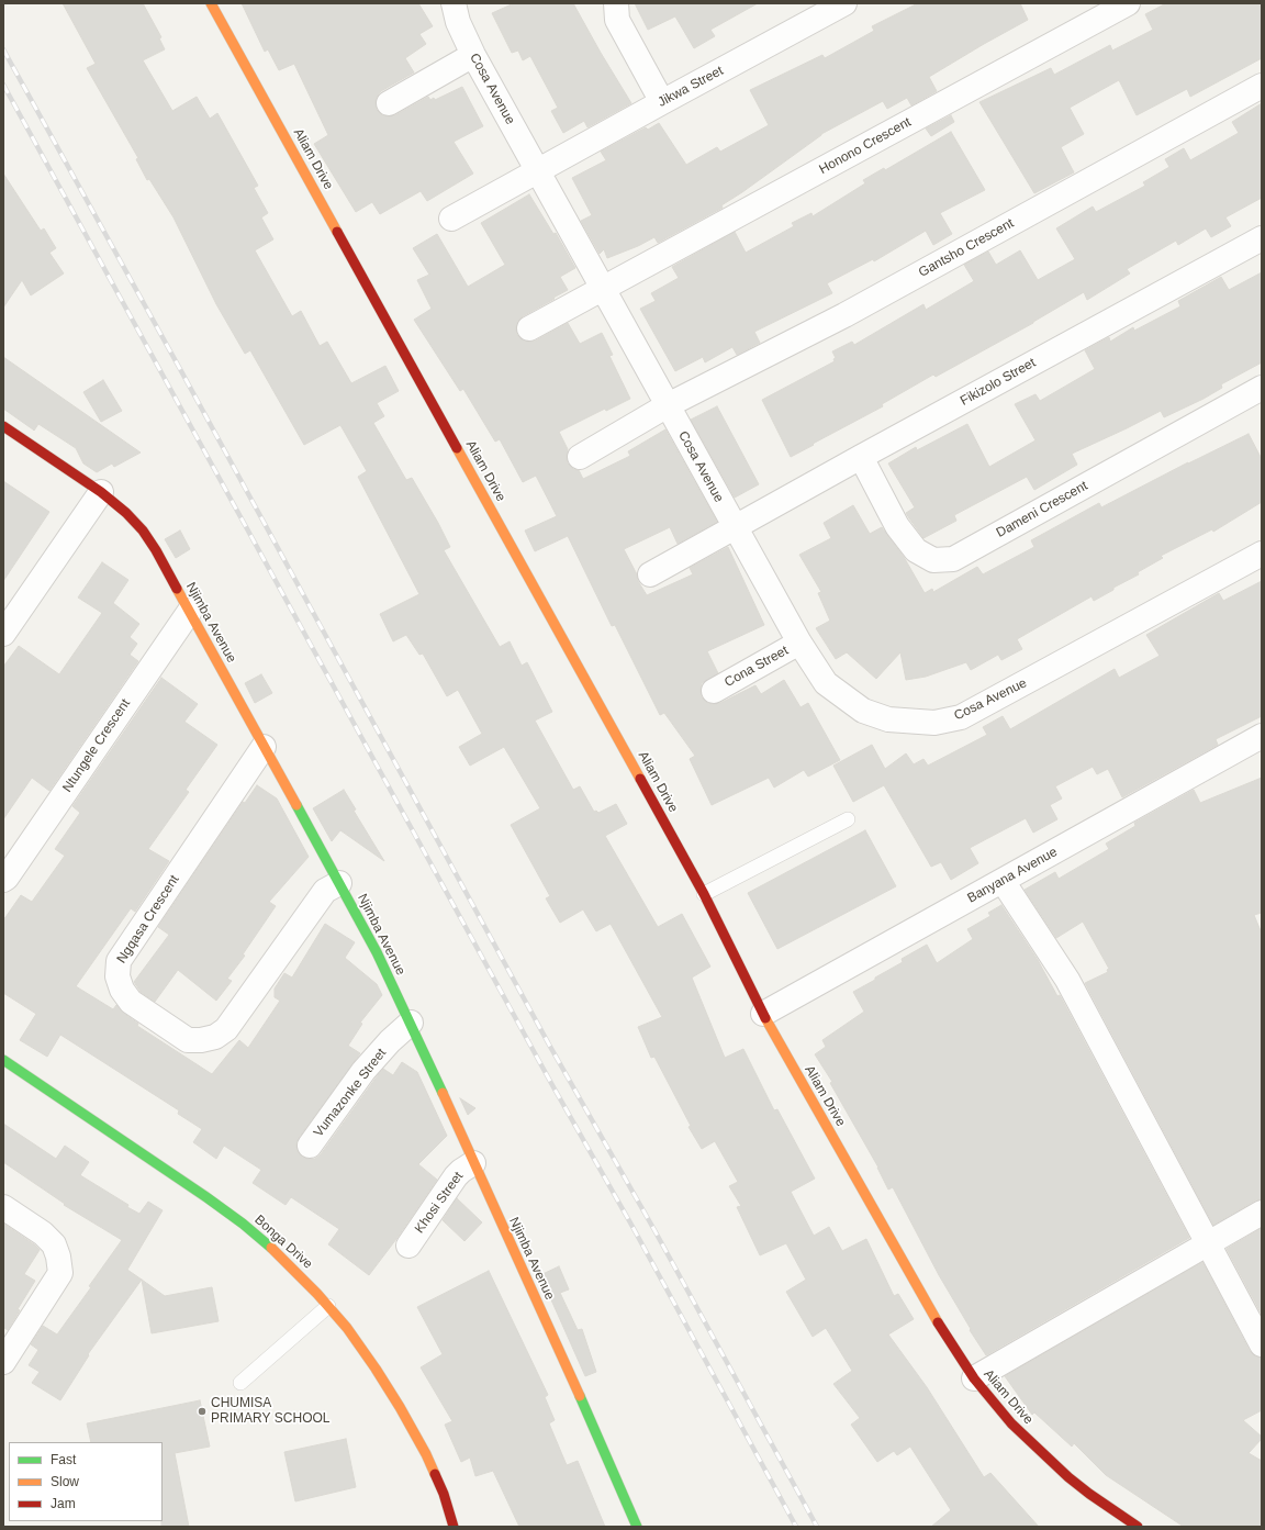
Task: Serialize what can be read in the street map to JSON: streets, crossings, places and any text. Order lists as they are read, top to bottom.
{
  "streets": {
    "street": [
      "Jikwa Street",
      "Cosa Avenue",
      "Honono Crescent",
      "Aliam Drive",
      "Gantsho Crescent",
      "Fikizolo Street",
      "Dameni Crescent",
      "Njimba Avenue",
      "Cona Street",
      "Ntungele Crescent",
      "Banyana Avenue",
      "Ngqasa Crescent",
      "Vumazonke Street",
      "Khosi Street",
      "Bonga Drive"
    ]
  },
  "crossings": [
    ["Jikwa Street", "Cosa Avenue"],
    ["Cosa Avenue", "Honono Crescent"],
    ["Cosa Avenue", "Gantsho Crescent"],
    ["Cosa Avenue", "Fikizolo Street"],
    ["Cosa Avenue", "Cona Street"],
    ["Aliam Drive", "Banyana Avenue"],
    ["Fikizolo Street", "Dameni Crescent"],
    ["Njimba Avenue", "Ntungele Crescent"],
    ["Njimba Avenue", "Ngqasa Crescent"],
    ["Njimba Avenue", "Vumazonke Street"],
    ["Njimba Avenue", "Khosi Street"]
  ],
  "places": ["CHUMISA PRIMARY SCHOOL"],
  "legend": ["Fast", "Slow", "Jam"]
}
